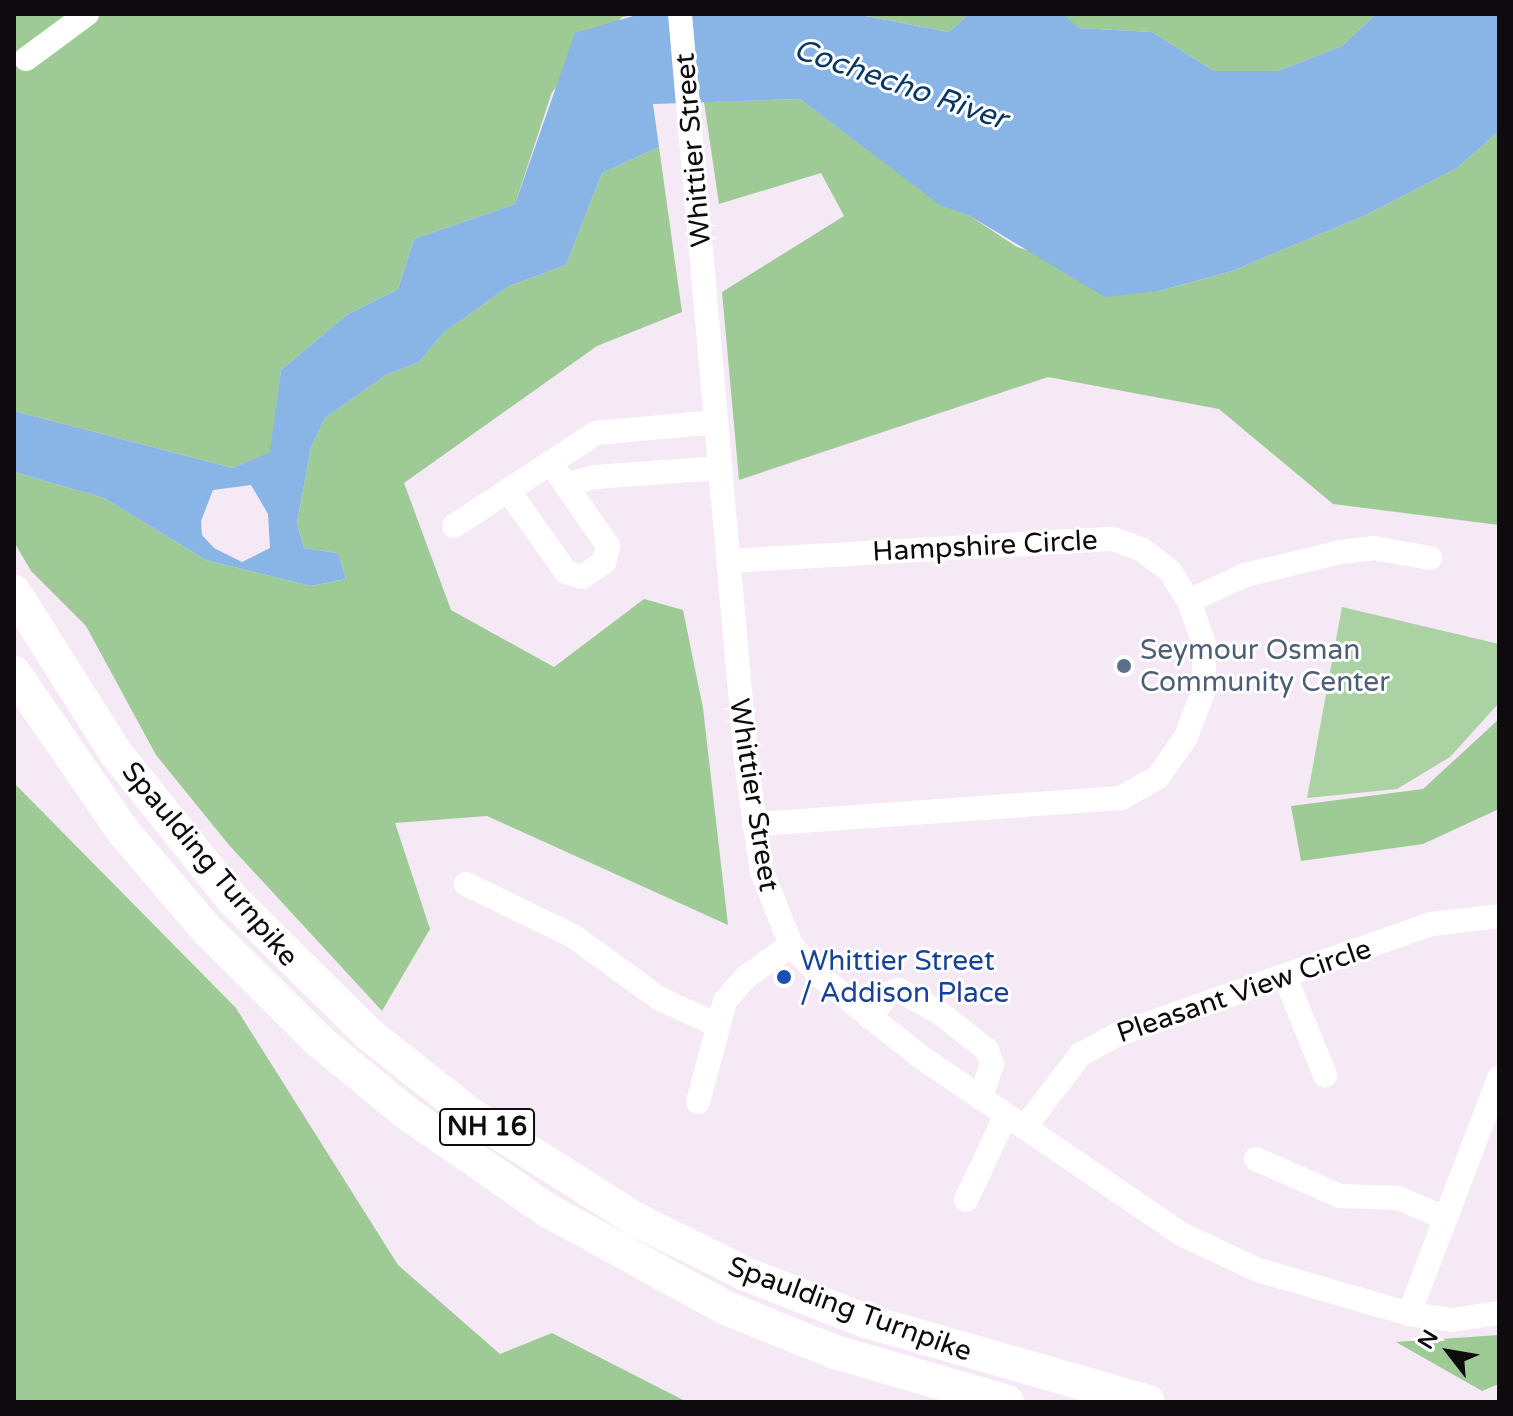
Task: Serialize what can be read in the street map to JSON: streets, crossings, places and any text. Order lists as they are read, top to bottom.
{
  "streets": {
    "highway": ["Spaulding Turnpike", "NH 16"],
    "street": ["Whittier Street", "Hampshire Circle", "Pleasant View Circle"]
  },
  "crossings": [
    ["Whittier Street", "Hampshire Circle"],
    ["Whittier Street", "Pleasant View Circle"]
  ],
  "water": ["Cochecho River"],
  "places": ["Seymour Osman Community Center", "Whittier Street / Addison Place"],
  "north": "top left"
}
